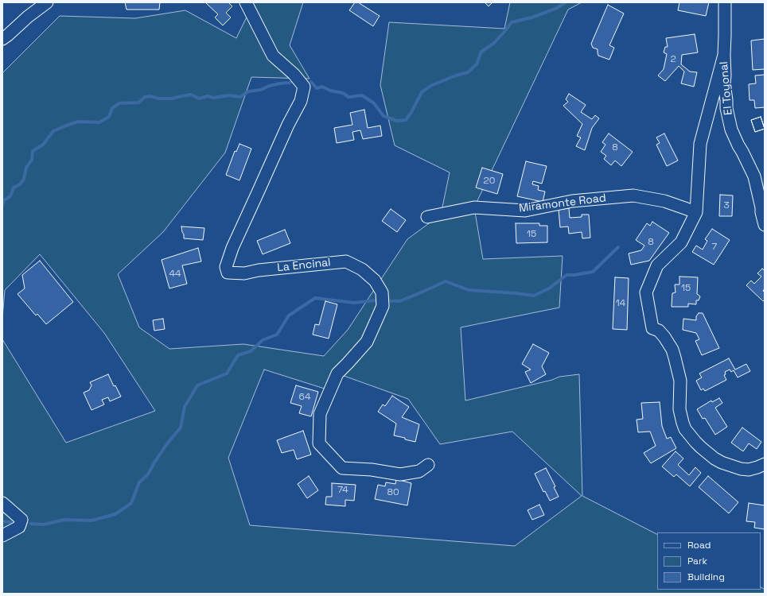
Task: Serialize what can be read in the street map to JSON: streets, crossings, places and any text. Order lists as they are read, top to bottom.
{
  "streets": {
    "street": ["El Toyonal", "Miramonte Road", "La Encinal"]
  },
  "house_numbers": [
    "2",
    "8",
    "20",
    "3",
    "15",
    "8",
    "7",
    "44",
    "15",
    "14",
    "64",
    "74",
    "80"
  ],
  "legend": ["Road", "Park", "Building"]
}
